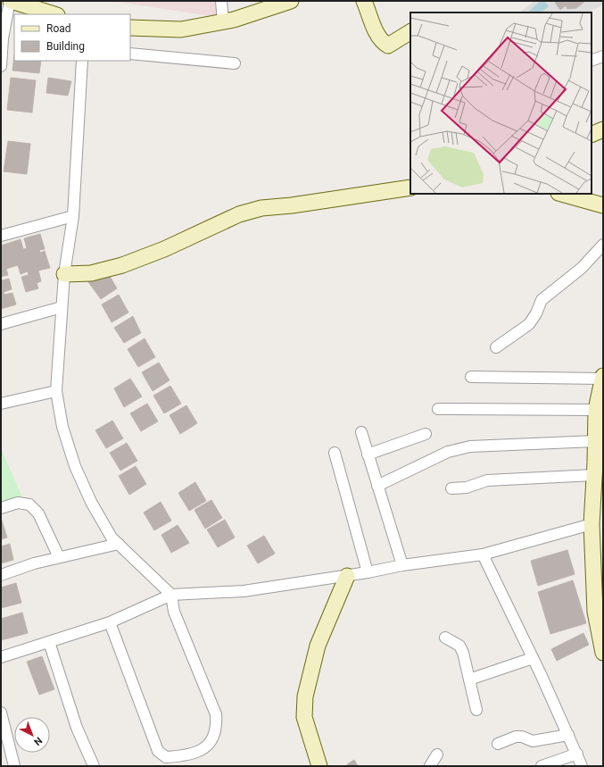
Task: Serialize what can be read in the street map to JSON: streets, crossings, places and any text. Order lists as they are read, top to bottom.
{
  "legend": ["Road", "Building"],
  "north": "bottom right"
}
